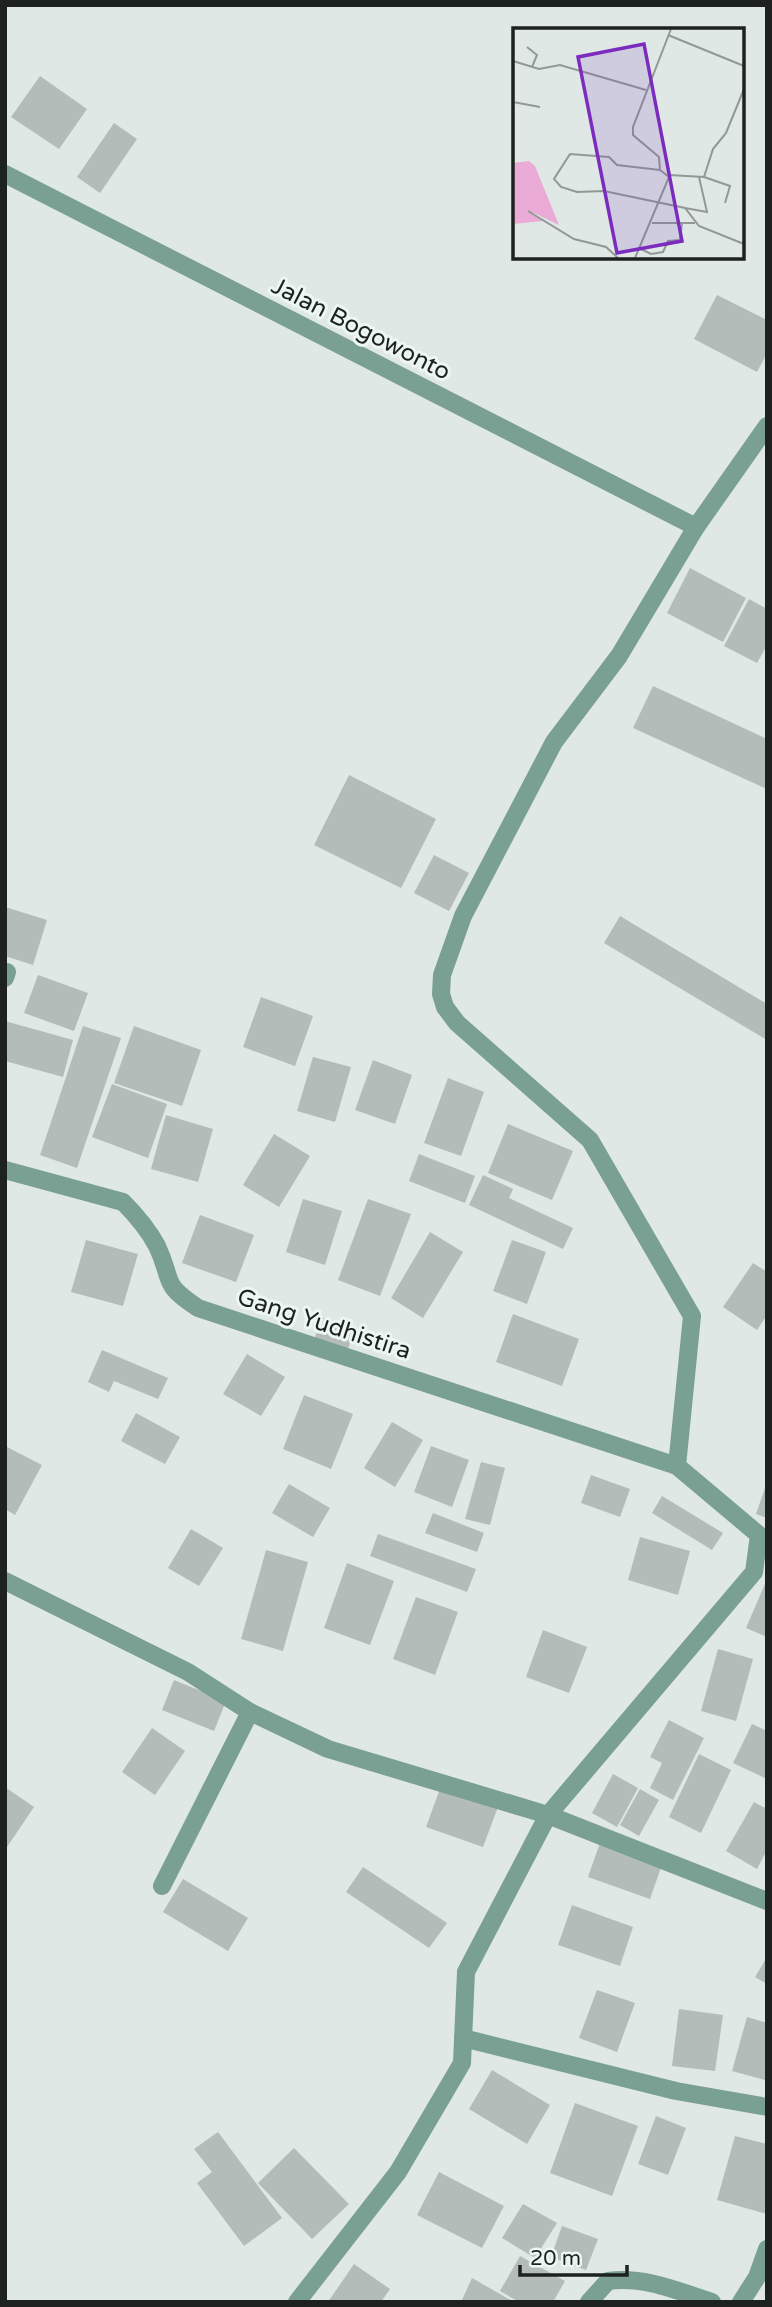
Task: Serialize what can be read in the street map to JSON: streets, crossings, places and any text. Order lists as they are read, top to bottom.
{
  "streets": {
    "street": ["Jalan Bogowonto", "Gang Yudhistira"]
  },
  "scale_bar": "20 m"
}
